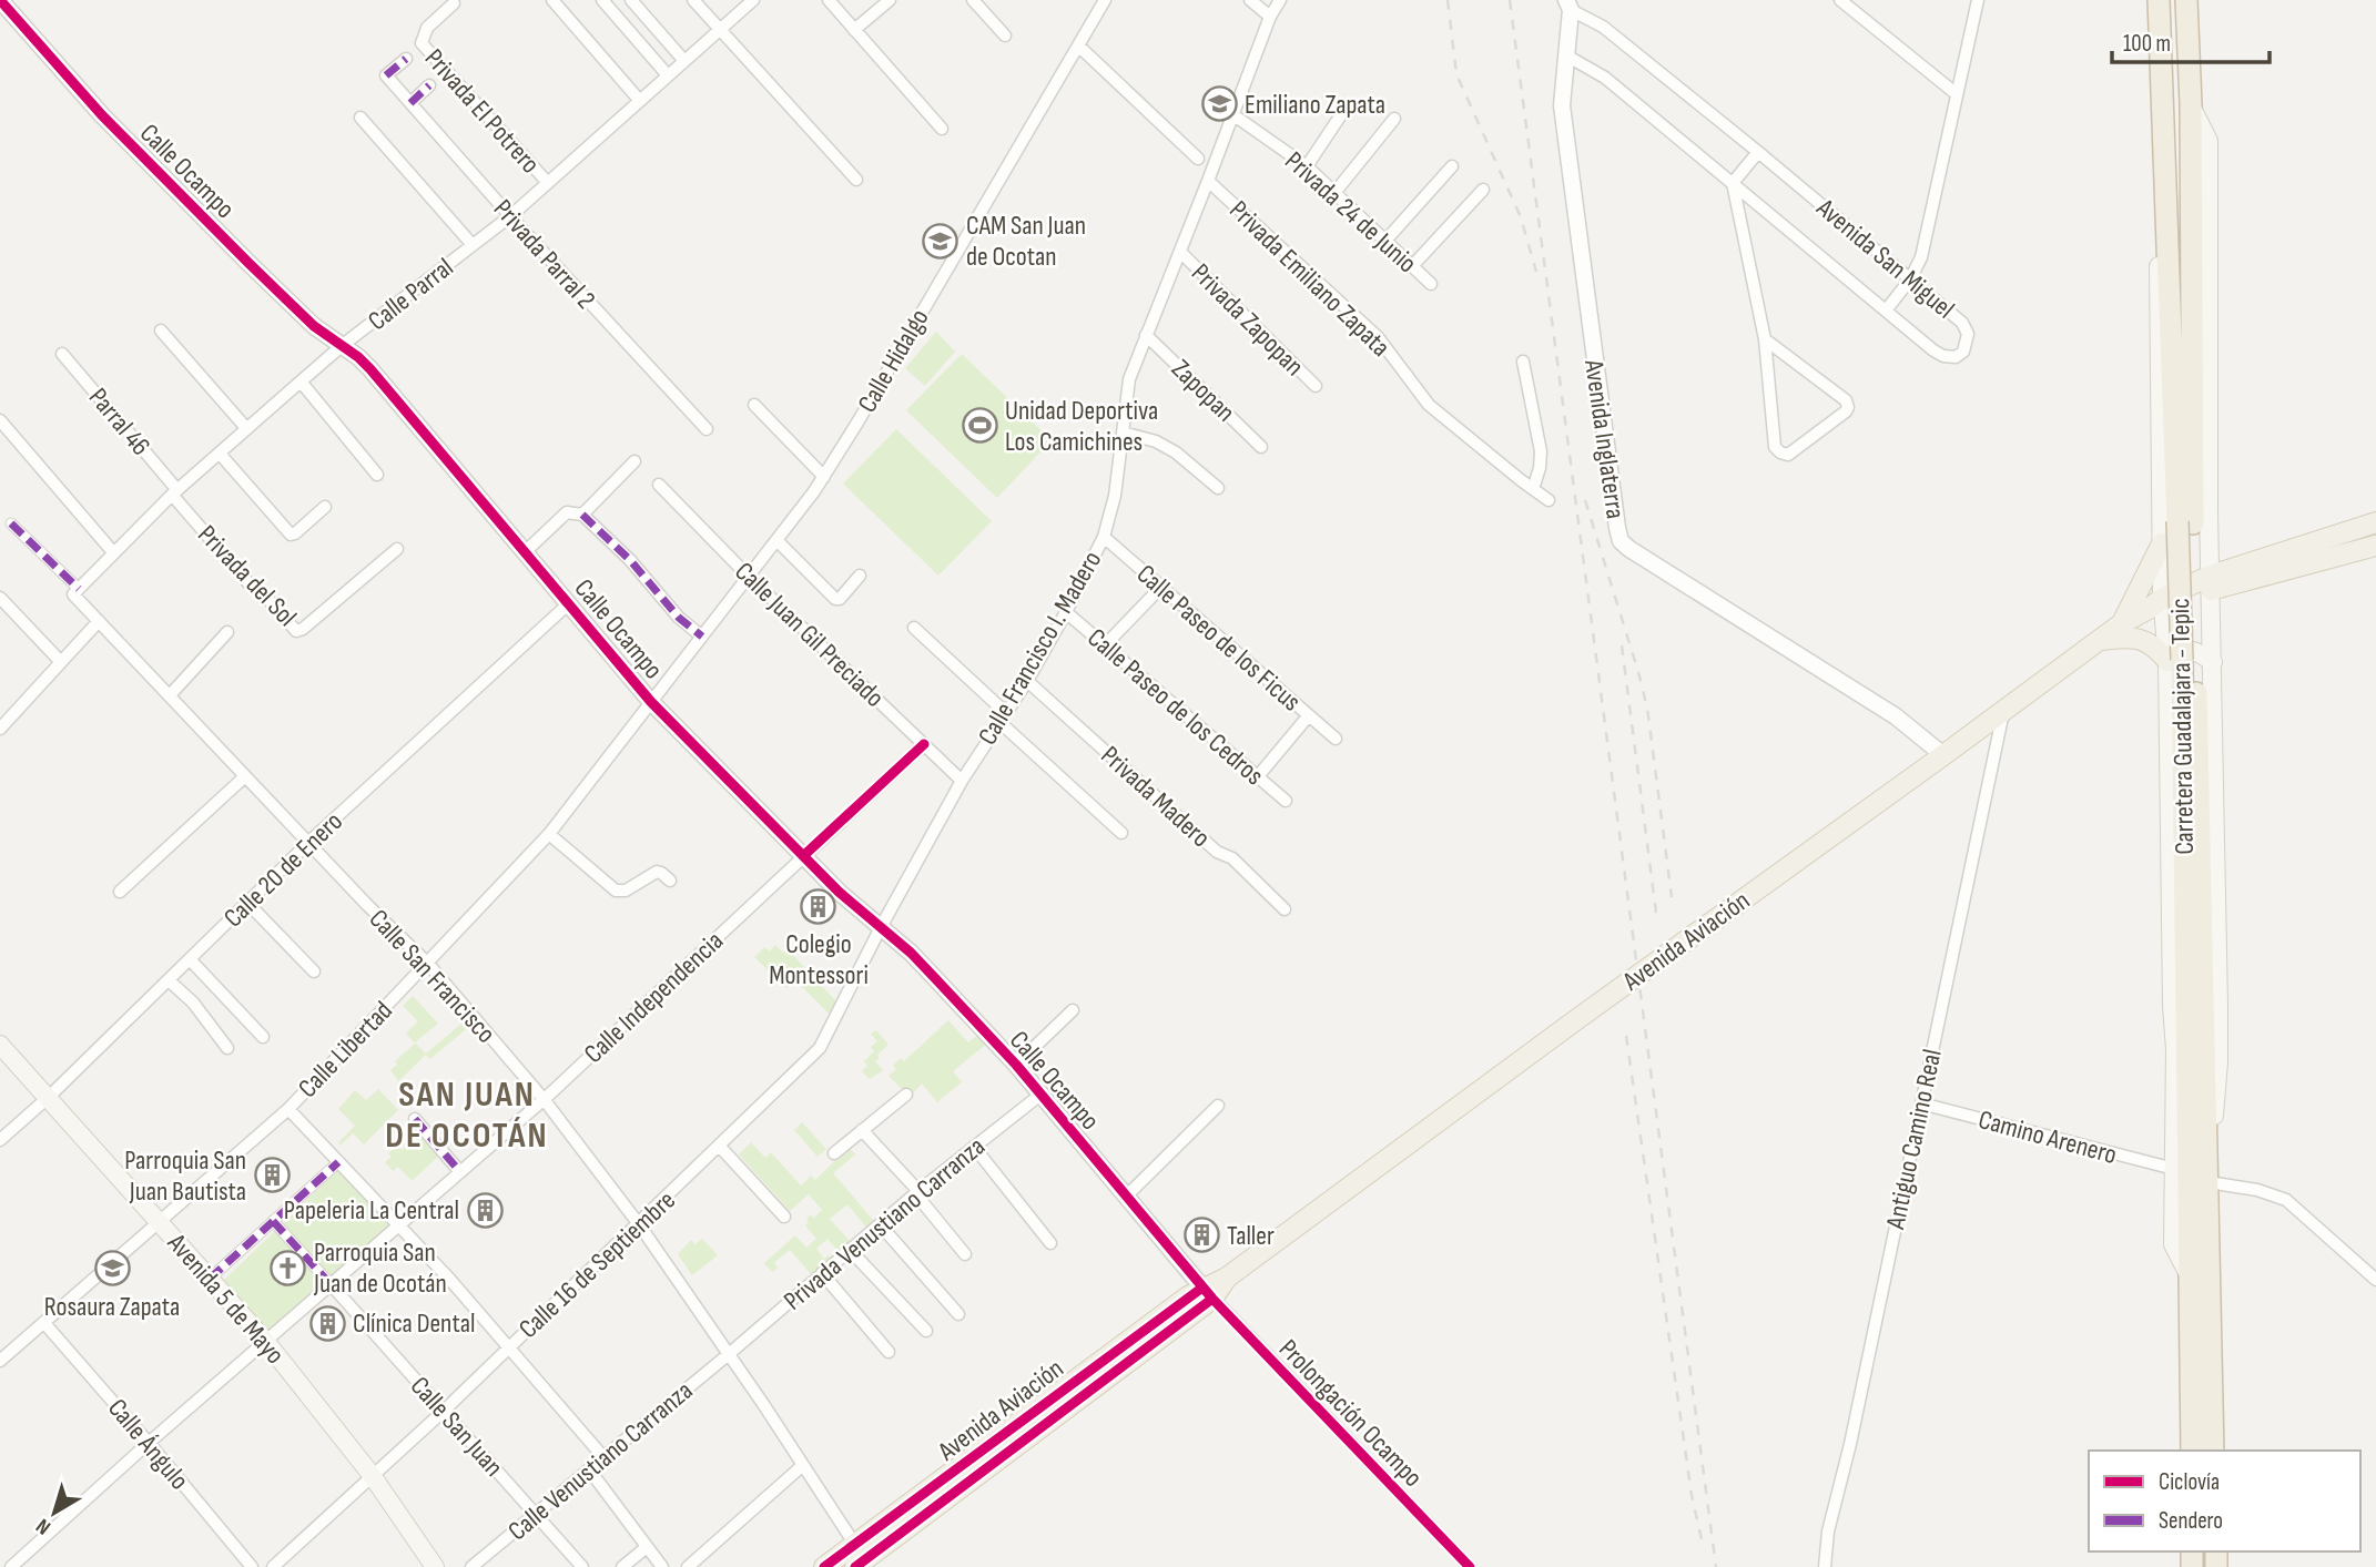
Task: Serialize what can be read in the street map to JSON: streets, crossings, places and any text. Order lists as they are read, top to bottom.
{
  "streets": {
    "highway": ["Carretera Guadalajara - Tepic"],
    "main road": ["Avenida Aviación", "Avenida 5 de Mayo"],
    "street": [
      "Privada El Potrero",
      "Calle Ocampo",
      "Privada 24 de Junio",
      "Privada Parral 2",
      "Avenida San Miguel",
      "Privada Emiliano Zapata",
      "Calle Parral",
      "Privada Zapopan",
      "Calle Hidalgo",
      "Zapopan",
      "Parral 46",
      "Avenida Inglaterra",
      "Privada del Sol",
      "Calle Juan Gil Preciado",
      "Calle Paseo de los Ficus",
      "Calle Francisco I. Madero",
      "Calle Paseo de los Cedros",
      "Privada Madero",
      "Calle 20 de Enero",
      "Calle San Francisco",
      "Calle Independencia",
      "Calle Libertad",
      "Camino Arenero",
      "Antiguo Camino Real",
      "Privada Venustiano Carranza",
      "Calle 16 de Septiembre",
      "Prolongación Ocampo",
      "Calle San Juan",
      "Calle Ángulo",
      "Calle Venustiano Carranza"
    ]
  },
  "crossings": [
    ["Privada El Potrero", "Calle Parral"],
    ["Calle Ocampo", "Calle Parral"],
    ["Calle Ocampo", "Calle Hidalgo"],
    ["Calle Ocampo", "Calle Francisco I. Madero"],
    ["Calle Ocampo", "Calle 20 de Enero"],
    ["Calle Ocampo", "Avenida Aviación"],
    ["Calle Ocampo", "Calle Independencia"],
    ["Calle Ocampo", "Calle Libertad"],
    ["Calle Ocampo", "Privada Venustiano Carranza"],
    ["Calle Ocampo", "Calle 16 de Septiembre"],
    ["Calle Ocampo", "Prolongación Ocampo"],
    ["Privada 24 de Junio", "Calle Francisco I. Madero"],
    ["Privada Parral 2", "Calle Parral"],
    ["Avenida San Miguel", "Avenida Inglaterra"],
    ["Privada Emiliano Zapata", "Calle Francisco I. Madero"],
    ["Calle Parral", "Parral 46"],
    ["Calle Parral", "Privada del Sol"],
    ["Calle Parral", "Calle San Francisco"],
    ["Privada Zapopan", "Calle Francisco I. Madero"],
    ["Calle Hidalgo", "Calle Juan Gil Preciado"],
    ["Calle Hidalgo", "Calle Libertad"],
    ["Zapopan", "Calle Francisco I. Madero"],
    ["Parral 46", "Privada del Sol"],
    ["Avenida Inglaterra", "Avenida Aviación"],
    ["Calle Juan Gil Preciado", "Calle Francisco I. Madero"],
    ["Calle Juan Gil Preciado", "Calle Independencia"],
    ["Calle Paseo de los Ficus", "Calle Francisco I. Madero"],
    ["Calle Francisco I. Madero", "Calle Paseo de los Cedros"],
    ["Calle Francisco I. Madero", "Privada Madero"],
    ["Calle Francisco I. Madero", "Calle 16 de Septiembre"],
    ["Calle 20 de Enero", "Calle San Francisco"],
    ["Calle 20 de Enero", "Avenida 5 de Mayo"],
    ["Avenida Aviación", "Calle San Francisco"],
    ["Avenida Aviación", "Antiguo Camino Real"],
    ["Avenida Aviación", "Prolongación Ocampo"],
    ["Calle San Francisco", "Calle Independencia"],
    ["Calle San Francisco", "Calle Libertad"],
    ["Calle San Francisco", "Privada Venustiano Carranza"],
    ["Calle San Francisco", "Calle 16 de Septiembre"],
    ["Calle San Francisco", "Calle Venustiano Carranza"],
    ["Calle Independencia", "Avenida 5 de Mayo"],
    ["Calle Independencia", "Calle San Juan"],
    ["Calle Independencia", "Calle Ángulo"],
    ["Calle Libertad", "Avenida 5 de Mayo"],
    ["Calle Libertad", "Calle Ángulo"],
    ["Camino Arenero", "Antiguo Camino Real"],
    ["Privada Venustiano Carranza", "Calle Venustiano Carranza"],
    ["Calle 16 de Septiembre", "Avenida 5 de Mayo"],
    ["Calle 16 de Septiembre", "Calle San Juan"],
    ["Calle San Juan", "Calle Venustiano Carranza"]
  ],
  "districts": ["SAN JUAN DE OCOTÁN"],
  "places": {
    "school or university": ["Emiliano Zapata", "CAM San Juan de Ocotan", "Rosaura Zapata"],
    "sports": ["Unidad Deportiva Los Camichines"],
    "building": [
      "Colegio Montessori",
      "Parroquia San Juan Bautista",
      "Papeleria La Central",
      "Taller",
      "Clínica Dental"
    ],
    "church": ["Parroquia San Juan de Ocotán"]
  },
  "legend": ["Ciclovía", "Sendero"],
  "scale_bar": "100 m",
  "north": "bottom left"
}
